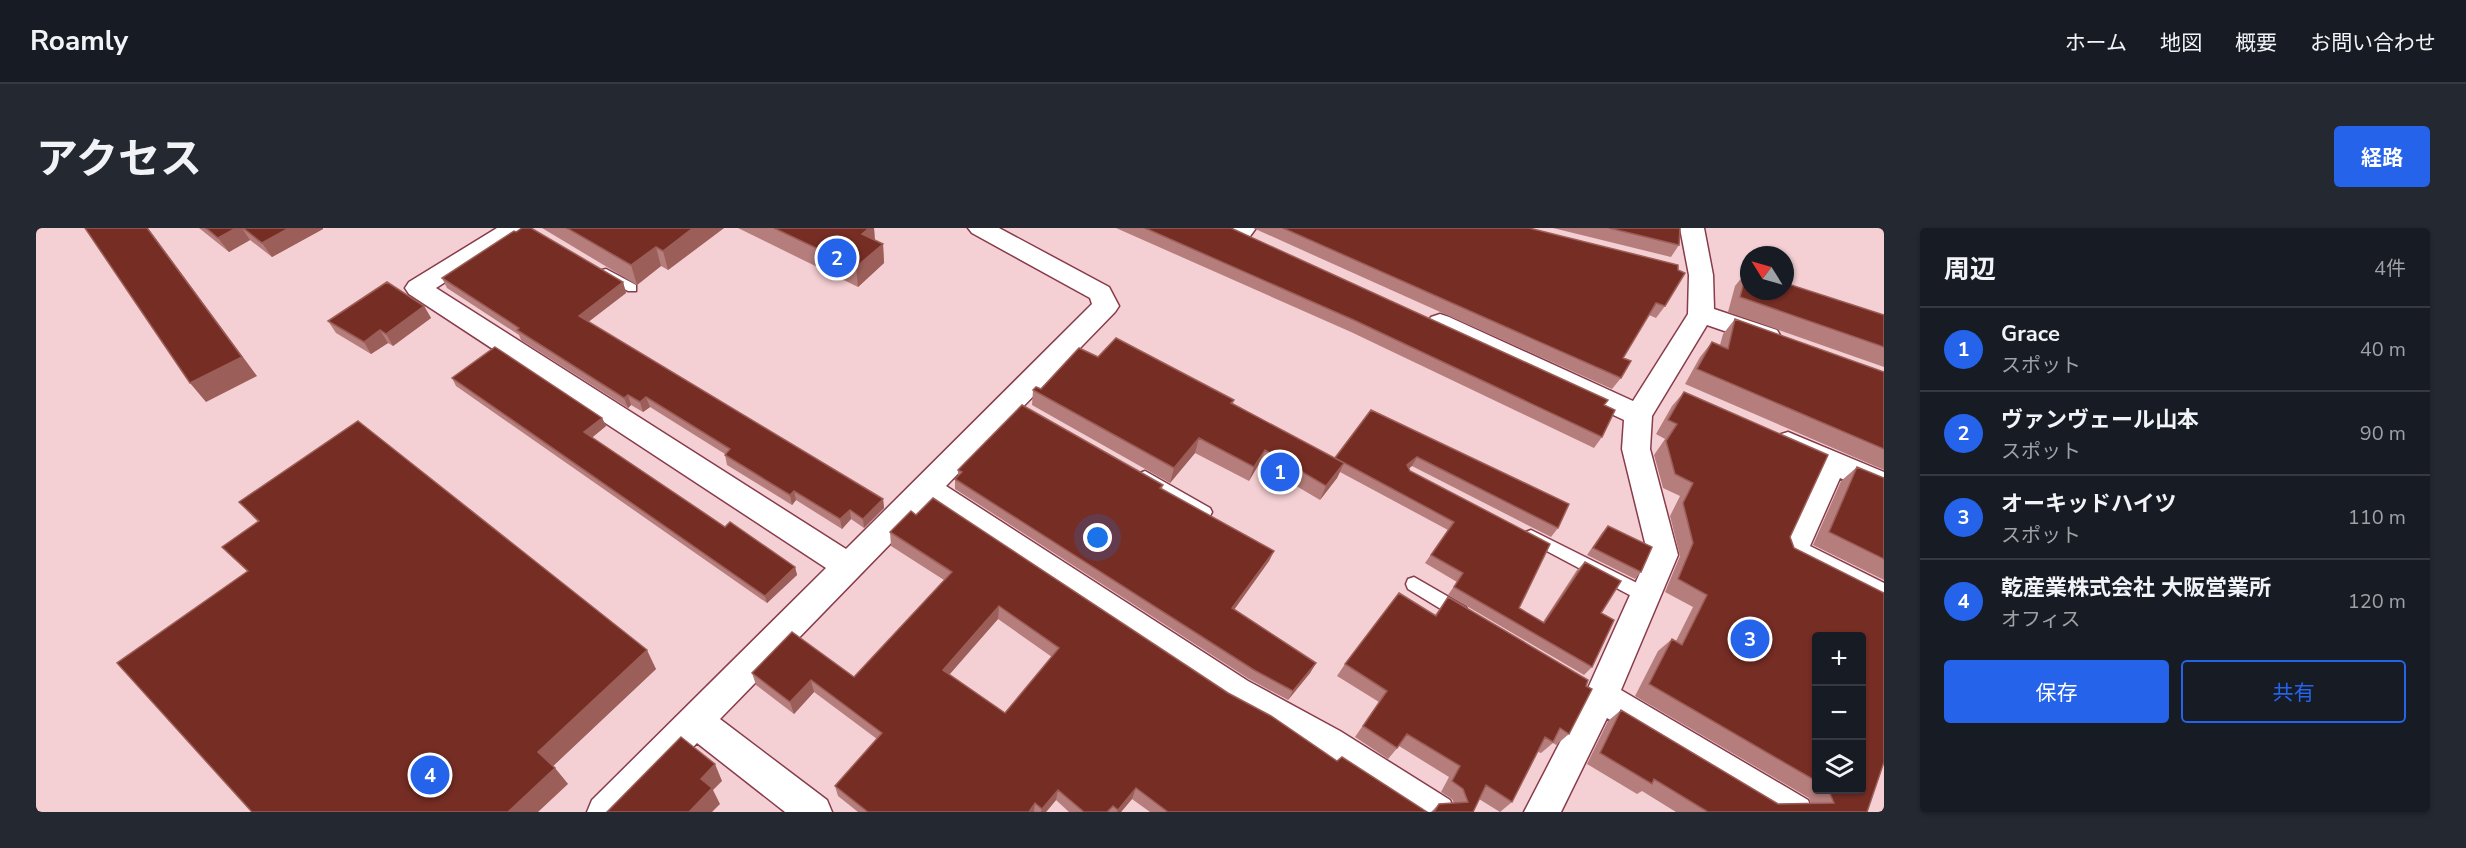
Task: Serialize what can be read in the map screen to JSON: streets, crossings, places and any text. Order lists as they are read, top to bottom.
{
  "north": "top left",
  "page": {
    "header": "Roamly",
    "nav": [
      "ホーム",
      "地図",
      "概要",
      "お問い合わせ"
    ],
    "title": "アクセス",
    "buttons": [
      "経路",
      ["保存", "共有"]
    ],
    "heading": ["周辺", "4件"],
    "pins": [
      "2",
      "1",
      "3",
      "4"
    ],
    "list": [
      {
        "mark": "1",
        "name": "Grace",
        "note": "スポット",
        "value": "40 m"
      },
      {
        "mark": "2",
        "name": "ヴァンヴェール山本",
        "note": "スポット",
        "value": "90 m"
      },
      {
        "mark": "3",
        "name": "オーキッドハイツ",
        "note": "スポット",
        "value": "110 m"
      },
      {
        "mark": "4",
        "name": "乾産業株式会社 大阪営業所",
        "note": "オフィス",
        "value": "120 m"
      }
    ],
    "map_buttons": ["+", "−"]
  }
}
